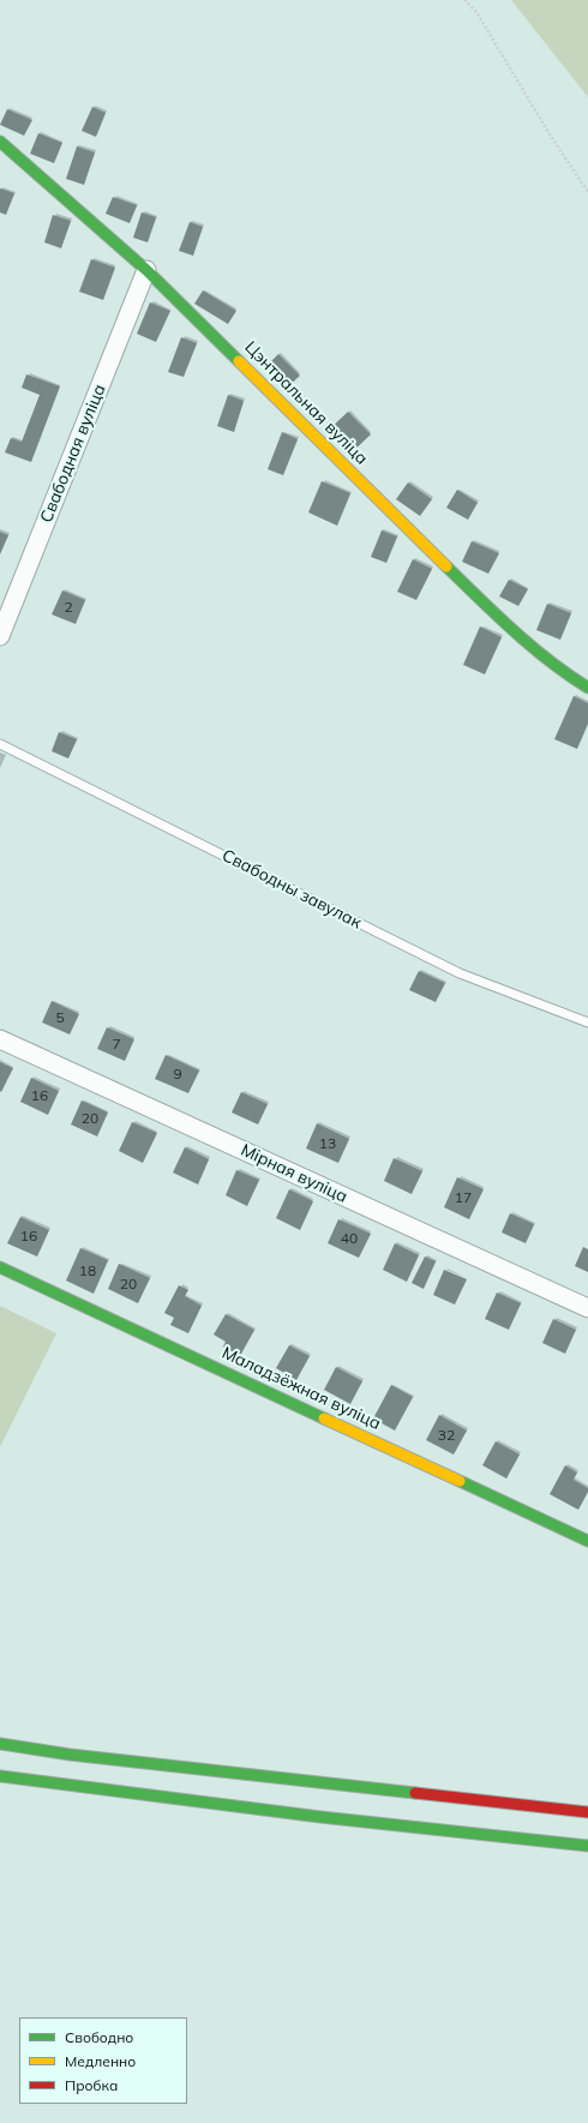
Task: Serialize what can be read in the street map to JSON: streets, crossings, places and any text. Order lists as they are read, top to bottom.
{
  "streets": {
    "main road": ["Цэнтральная вуліца", "Маладзёжная вуліца"],
    "street": ["Свабодная вуліца", "Мірная вуліца"],
    "lane": ["Свабодны завулак"]
  },
  "crossings": [
    ["Цэнтральная вуліца", "Свабодная вуліца"]
  ],
  "house_numbers": [
    "2",
    "5",
    "7",
    "9",
    "16",
    "20",
    "13",
    "17",
    "16",
    "40",
    "18",
    "20",
    "32"
  ],
  "legend": ["Свободно", "Медленно", "Пробка"]
}
